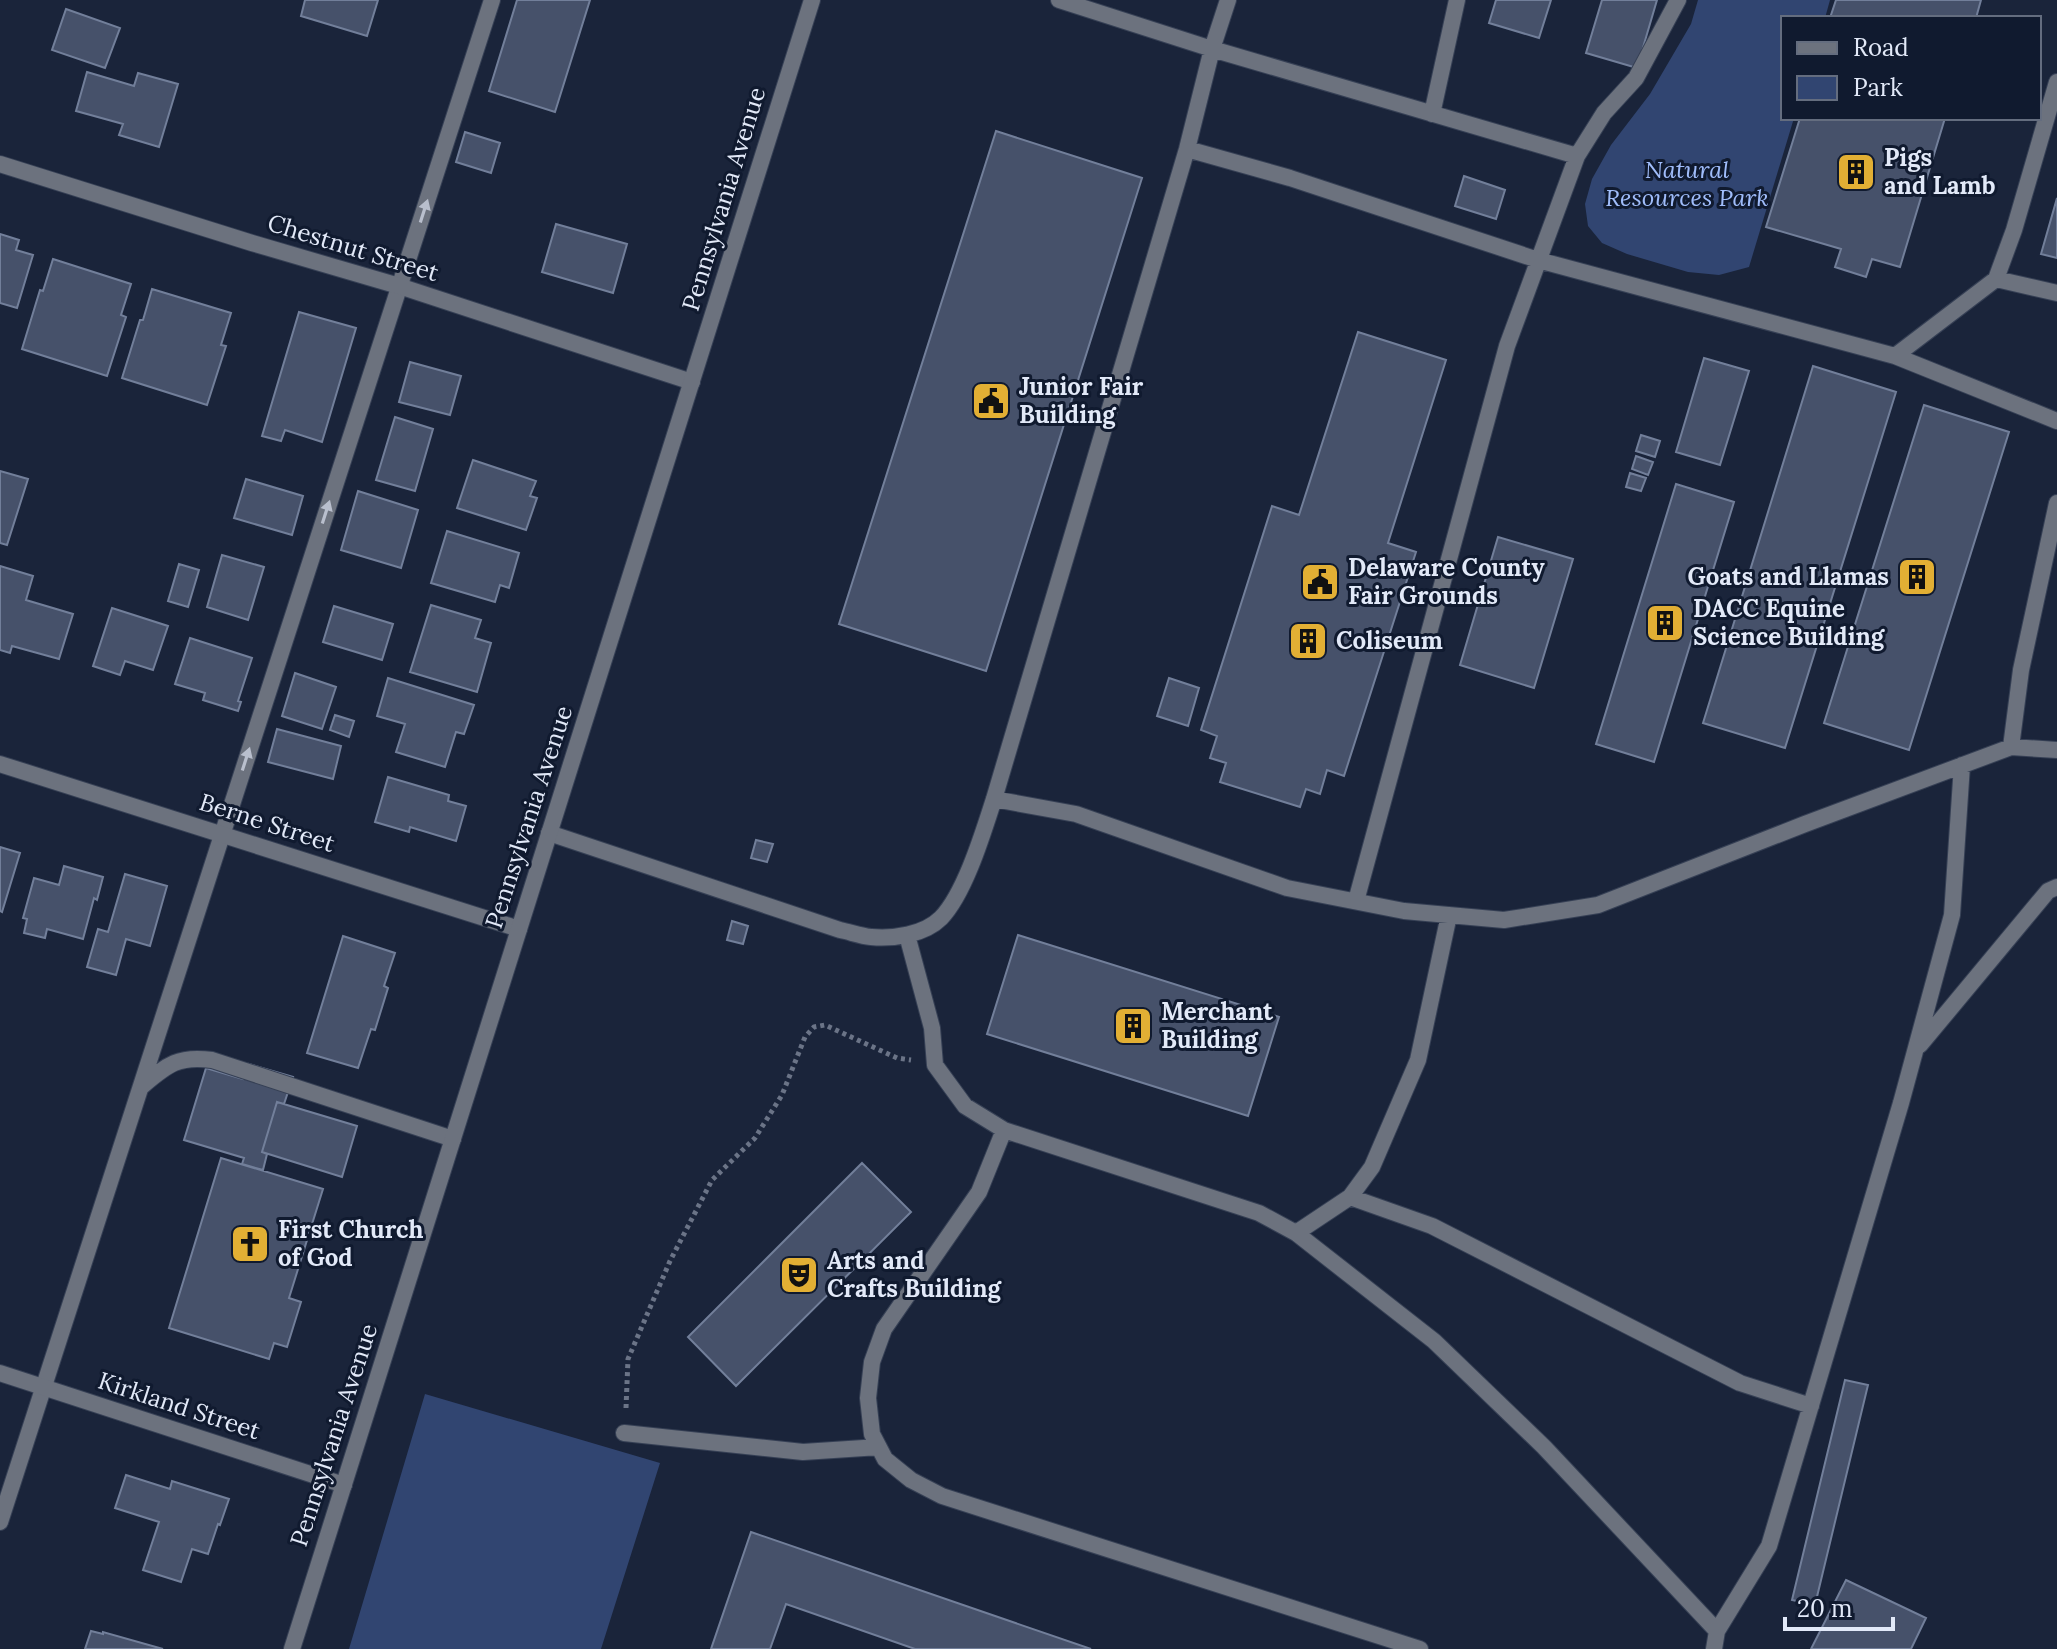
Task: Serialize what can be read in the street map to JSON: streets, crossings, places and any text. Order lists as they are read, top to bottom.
{
  "streets": {
    "street": [
      "Pennsylvania Avenue",
      "Chestnut Street",
      "Berne Street",
      "Kirkland Street"
    ]
  },
  "crossings": [
    ["Pennsylvania Avenue", "Chestnut Street"],
    ["Pennsylvania Avenue", "Berne Street"],
    ["Pennsylvania Avenue", "Kirkland Street"]
  ],
  "parks": ["Natural Resources Park"],
  "places": {
    "building": [
      "Pigs and Lamb",
      "Goats and Llamas",
      "DACC Equine Science Building",
      "Coliseum",
      "Merchant Building"
    ],
    "public building": ["Junior Fair Building", "Delaware County Fair Grounds"],
    "church": ["First Church of God"],
    "theatre": ["Arts and Crafts Building"]
  },
  "legend": ["Road", "Park"],
  "scale_bar": "20 m"
}
